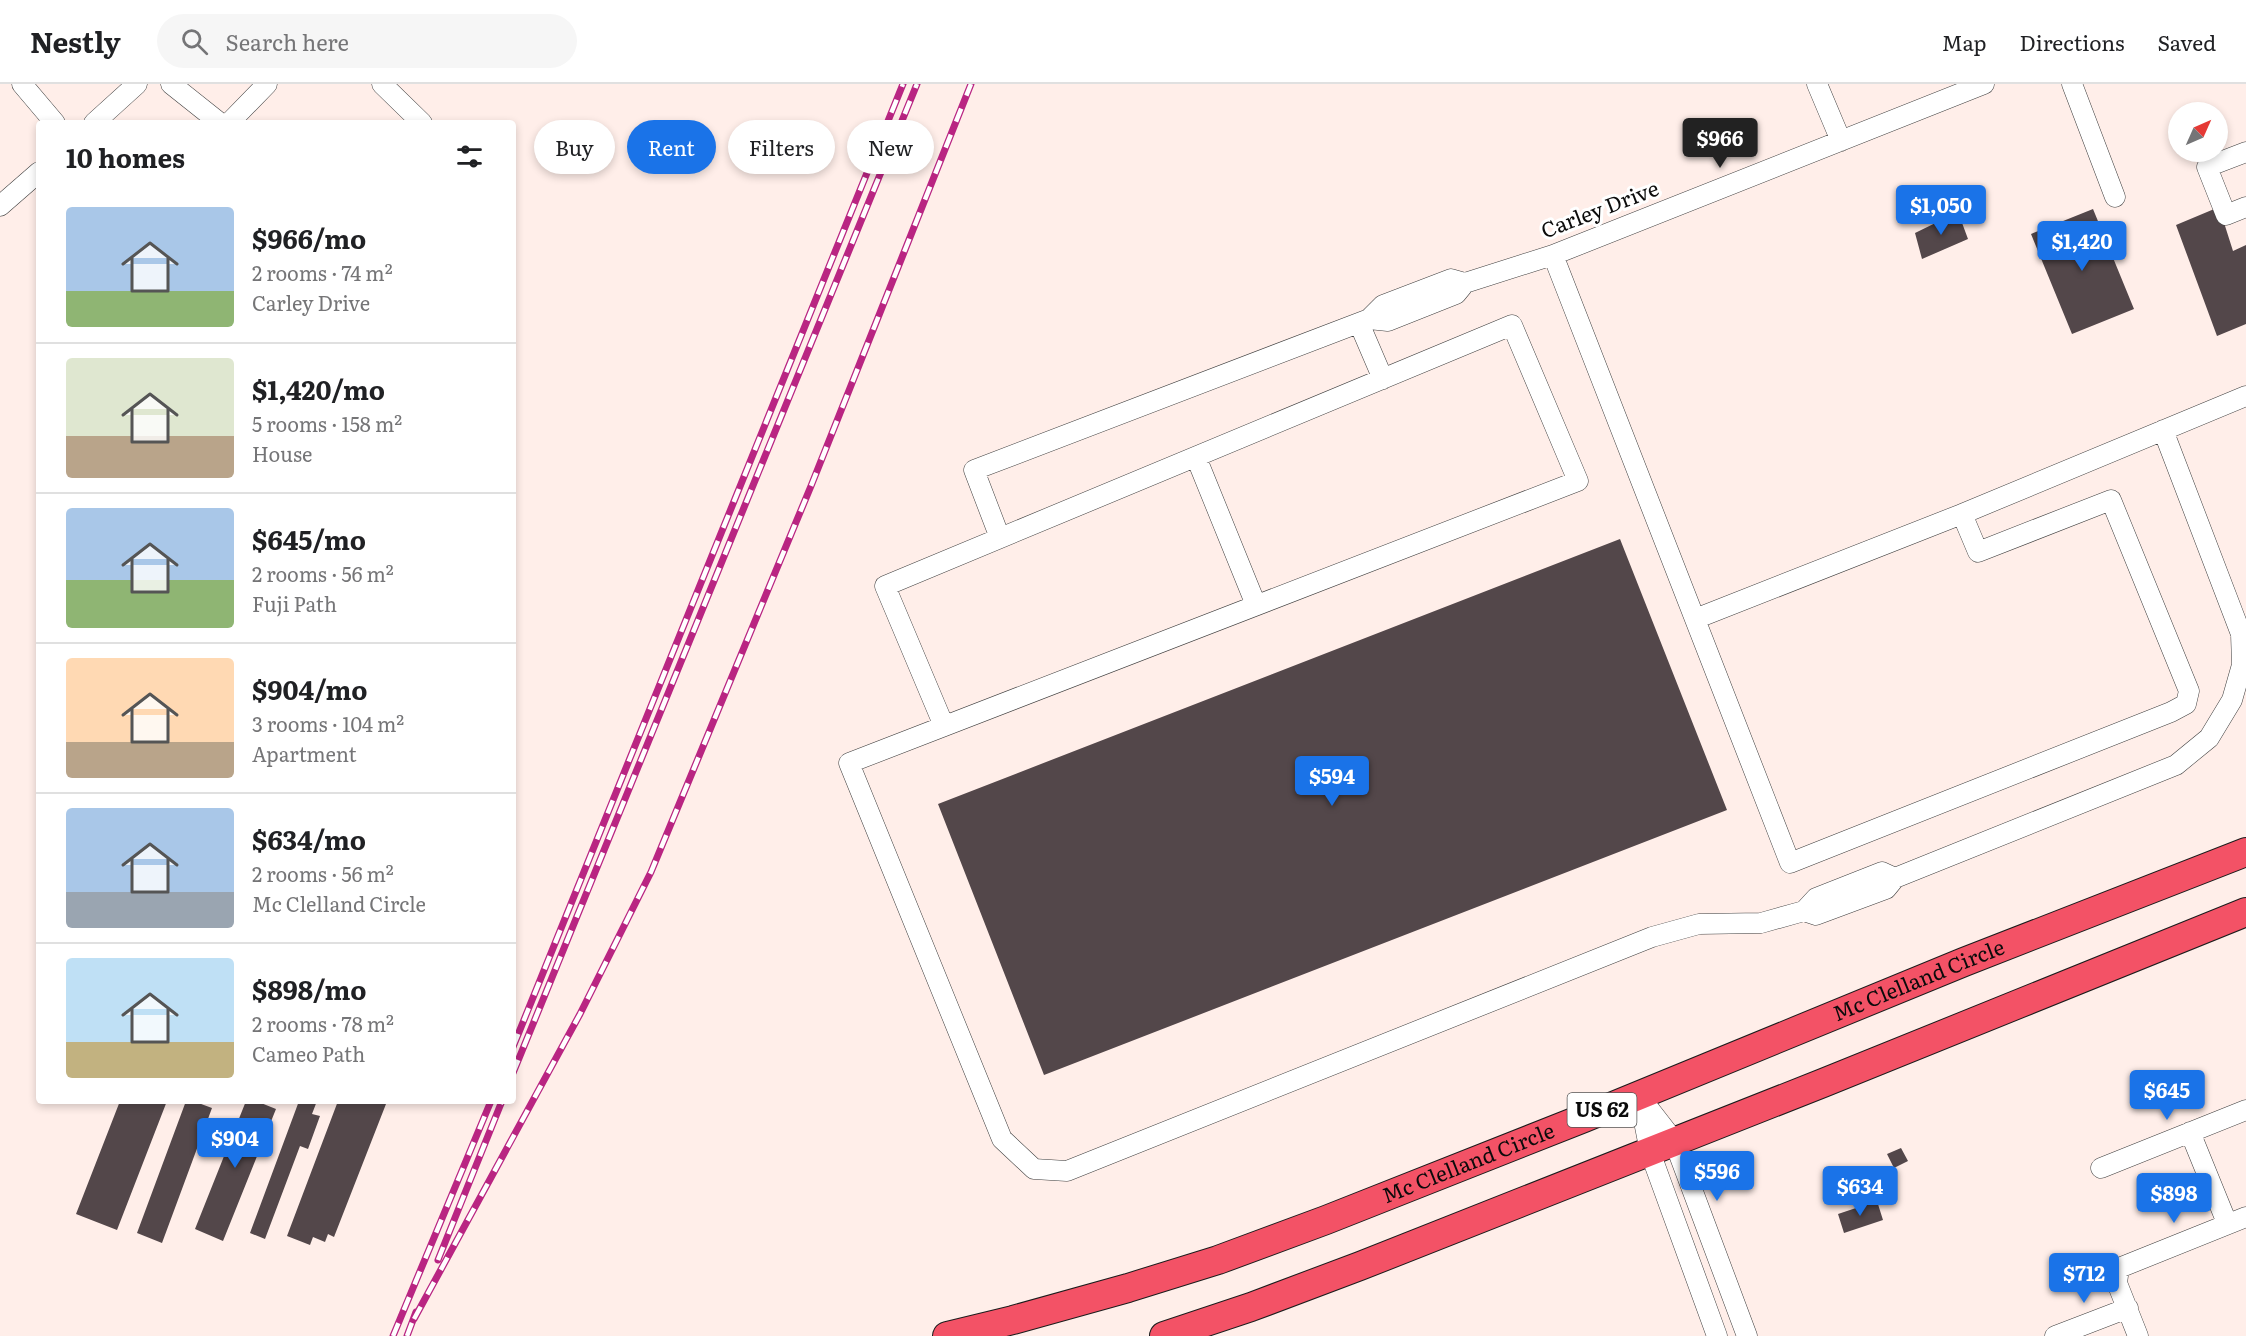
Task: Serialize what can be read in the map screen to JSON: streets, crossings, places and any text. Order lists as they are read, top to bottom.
{
  "streets": {
    "highway": ["Mc Clelland Circle", "US 62"],
    "street": ["Carley Drive"]
  },
  "north": "top right",
  "page": {
    "header": "Nestly",
    "search": "Search here",
    "nav": ["Map", "Directions", "Saved"],
    "price": [
      "$966",
      "$1,050",
      "$1,420",
      "$594",
      "$645",
      "$904",
      "$596",
      "$634",
      "$898",
      "$712"
    ],
    "chip": [
      "Buy",
      "Rent",
      "Filters",
      "New"
    ],
    "heading": "10 homes",
    "list": [
      {
        "name": "$966/mo",
        "note": "2 rooms · 74 m² · Carley Drive"
      },
      {
        "name": "$1,420/mo",
        "note": "5 rooms · 158 m² · House"
      },
      {
        "name": "$645/mo",
        "note": "2 rooms · 56 m² · Fuji Path"
      },
      {
        "name": "$904/mo",
        "note": "3 rooms · 104 m² · Apartment"
      },
      {
        "name": "$634/mo",
        "note": "2 rooms · 56 m² · Mc Clelland Circle"
      },
      {
        "name": "$898/mo",
        "note": "2 rooms · 78 m² · Cameo Path"
      }
    ]
  }
}
